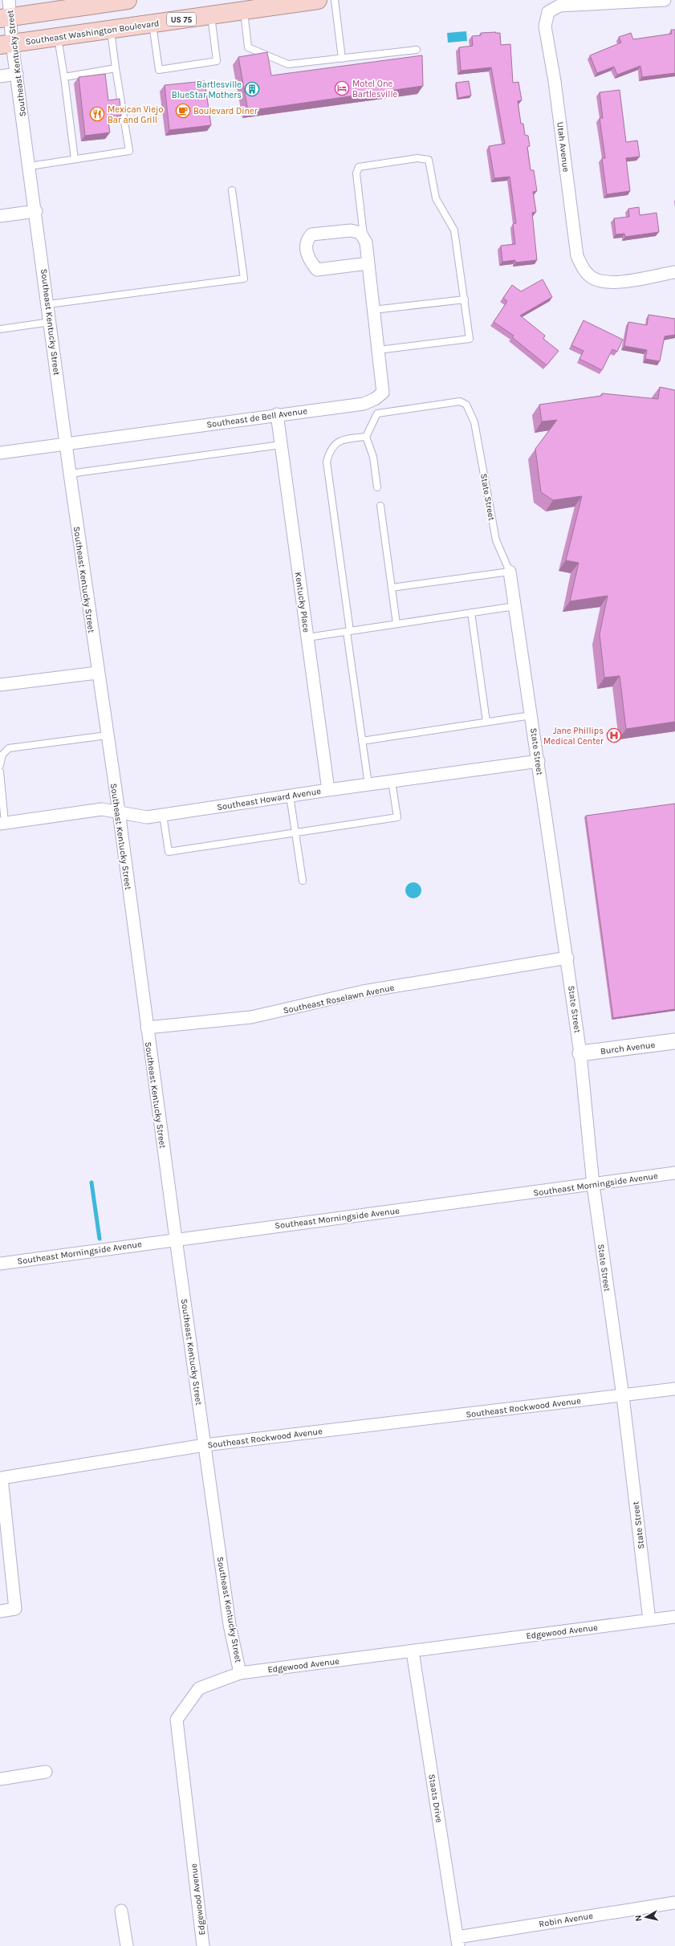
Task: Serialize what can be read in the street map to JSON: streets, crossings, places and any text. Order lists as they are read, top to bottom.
{
  "streets": {
    "highway": ["US 75", "Southeast Washington Boulevard"],
    "street": [
      "Southeast Kentucky Street",
      "Utah Avenue",
      "Southeast de Bell Avenue",
      "State Street",
      "Kentucky Place",
      "Southeast Howard Avenue",
      "Southeast Roselawn Avenue",
      "Burch Avenue",
      "Southeast Morningside Avenue",
      "Southeast Rockwood Avenue",
      "Edgewood Avenue",
      "Staats Drive",
      "Robin Avenue"
    ]
  },
  "crossings": [
    ["Southeast Washington Boulevard", "Southeast Kentucky Street"],
    ["Southeast Kentucky Street", "Southeast de Bell Avenue"],
    ["Southeast Kentucky Street", "Southeast Howard Avenue"],
    ["Southeast Kentucky Street", "Southeast Roselawn Avenue"],
    ["Southeast Kentucky Street", "Southeast Morningside Avenue"],
    ["Southeast Kentucky Street", "Southeast Rockwood Avenue"],
    ["Southeast Kentucky Street", "Edgewood Avenue"],
    ["Southeast de Bell Avenue", "Kentucky Place"],
    ["State Street", "Southeast Howard Avenue"],
    ["State Street", "Southeast Roselawn Avenue"],
    ["State Street", "Burch Avenue"],
    ["State Street", "Southeast Morningside Avenue"],
    ["State Street", "Southeast Rockwood Avenue"],
    ["State Street", "Edgewood Avenue"],
    ["Kentucky Place", "Southeast Howard Avenue"],
    ["Edgewood Avenue", "Staats Drive"],
    ["Staats Drive", "Robin Avenue"]
  ],
  "places": {
    "hotel": ["Motel One Bartlesville"],
    "building": ["Bartlesville BlueStar Mothers"],
    "cafe": ["Boulevard Diner"],
    "restaurant": ["Mexican Viejo Bar and Grill"],
    "hospital": ["Jane Phillips Medical Center"]
  },
  "north": "left"
}
